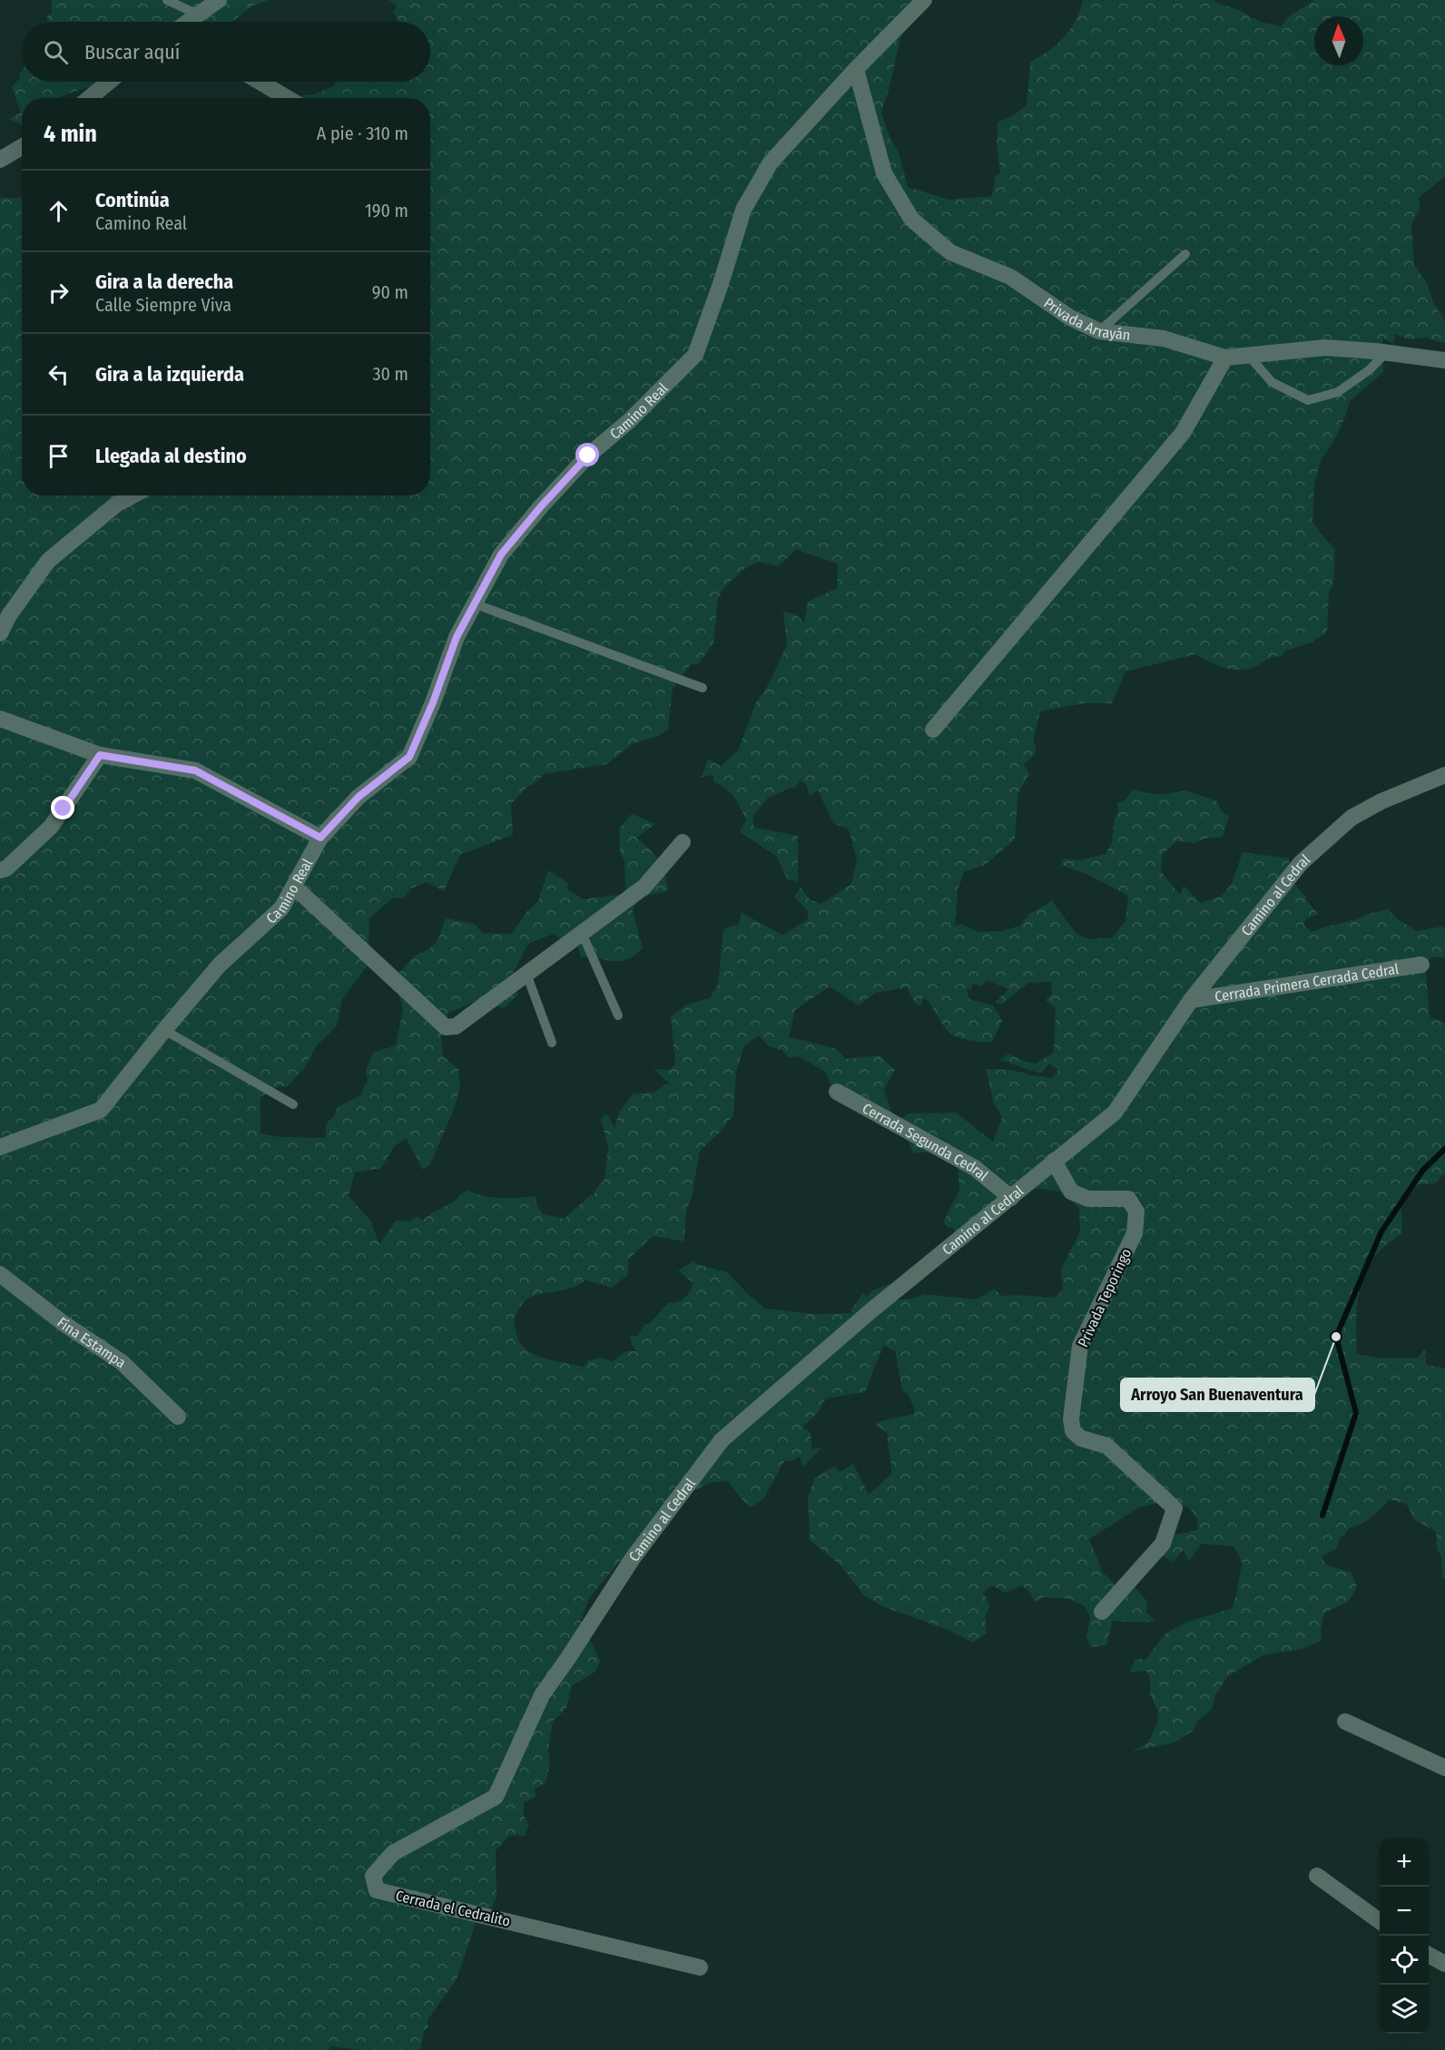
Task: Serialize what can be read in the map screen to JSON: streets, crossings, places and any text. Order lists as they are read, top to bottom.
{
  "streets": {
    "street": [
      "Privada Arrayán",
      "Camino Real",
      "Camino al Cedral",
      "Cerrada Primera Cerrada Cedral",
      "Cerrada Segunda Cedral",
      "Privada Teporingo",
      "Fina Estampa",
      "Cerrada el Cedralito"
    ]
  },
  "crossings": [
    ["Privada Arrayán", "Camino Real"],
    ["Camino al Cedral", "Cerrada Primera Cerrada Cedral"],
    ["Camino al Cedral", "Cerrada Segunda Cedral"],
    ["Camino al Cedral", "Privada Teporingo"],
    ["Camino al Cedral", "Cerrada el Cedralito"]
  ],
  "places": ["Arroyo San Buenaventura"],
  "north": "top",
  "page": {
    "search": "Buscar aquí",
    "heading": ["4 min", "A pie · 310 m"],
    "list": [
      ["Continúa", "Camino Real", "190 m"],
      ["Gira a la derecha", "Calle Siempre Viva", "90 m"],
      ["Gira a la izquierda", "30 m"],
      "Llegada al destino"
    ],
    "map_buttons": ["+", "−"]
  }
}
